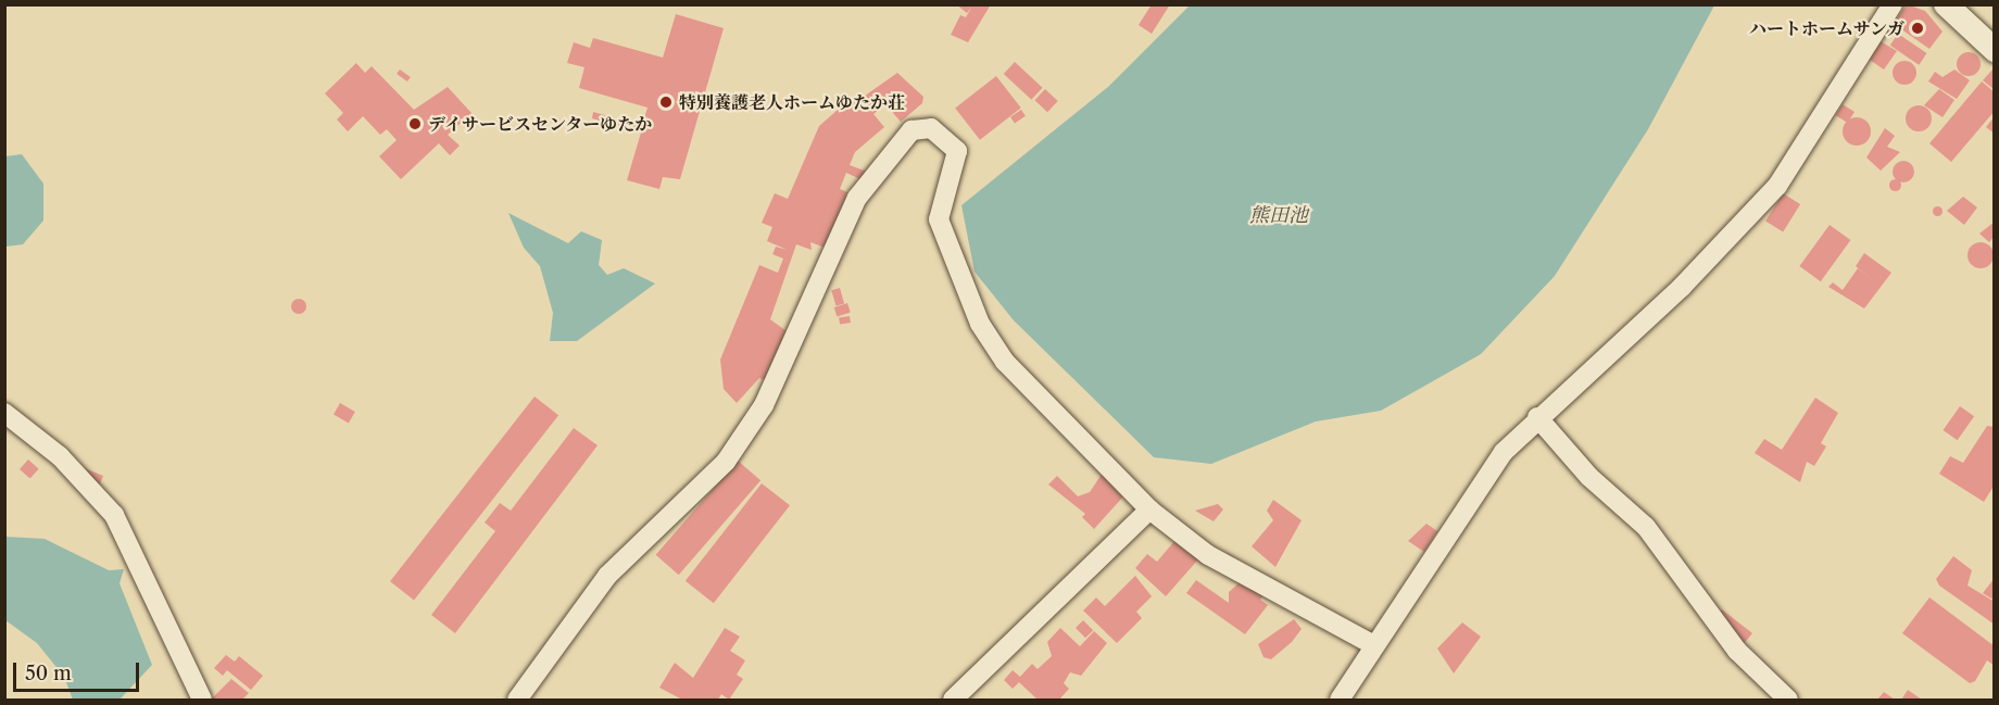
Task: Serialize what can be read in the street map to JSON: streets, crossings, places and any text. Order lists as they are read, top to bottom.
{
  "water": ["熊田池"],
  "places": ["ハートホームサンガ", "特別養護老人ホームゆたか荘", "デイサービスセンターゆたか"],
  "scale_bar": "50 m"
}
